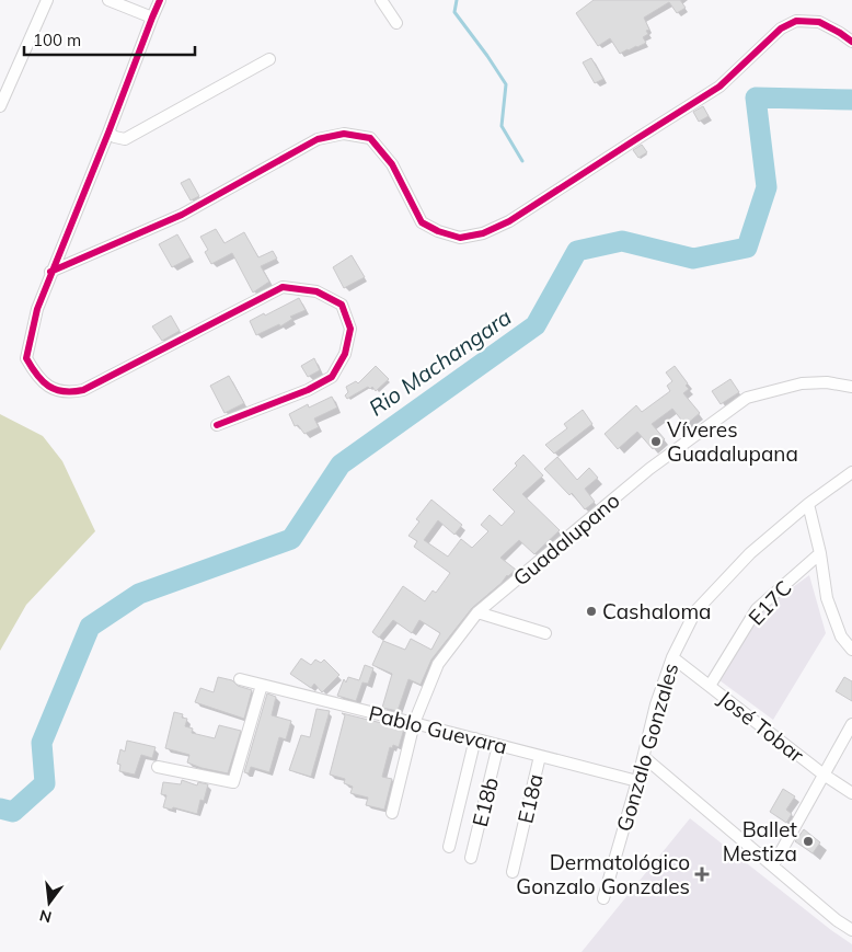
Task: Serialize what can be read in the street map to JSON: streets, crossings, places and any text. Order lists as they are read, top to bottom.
{
  "streets": {
    "street": [
      "Guadalupano",
      "E17C",
      "José Tobar",
      "Pablo Guevara",
      "Gonzalo Gonzales",
      "E18a",
      "E18b"
    ]
  },
  "crossings": [
    ["Guadalupano", "Pablo Guevara"],
    ["E17C", "José Tobar"],
    ["José Tobar", "Gonzalo Gonzales"],
    ["Pablo Guevara", "Gonzalo Gonzales"],
    ["Pablo Guevara", "E18a"],
    ["Pablo Guevara", "E18b"]
  ],
  "water": ["Rio Machangara"],
  "places": {
    "other": ["Víveres Guadalupana", "Cashaloma", "Ballet Mestiza"],
    "health": ["Dermatológico Gonzalo Gonzales"]
  },
  "scale_bar": "100 m",
  "north": "bottom"
}
